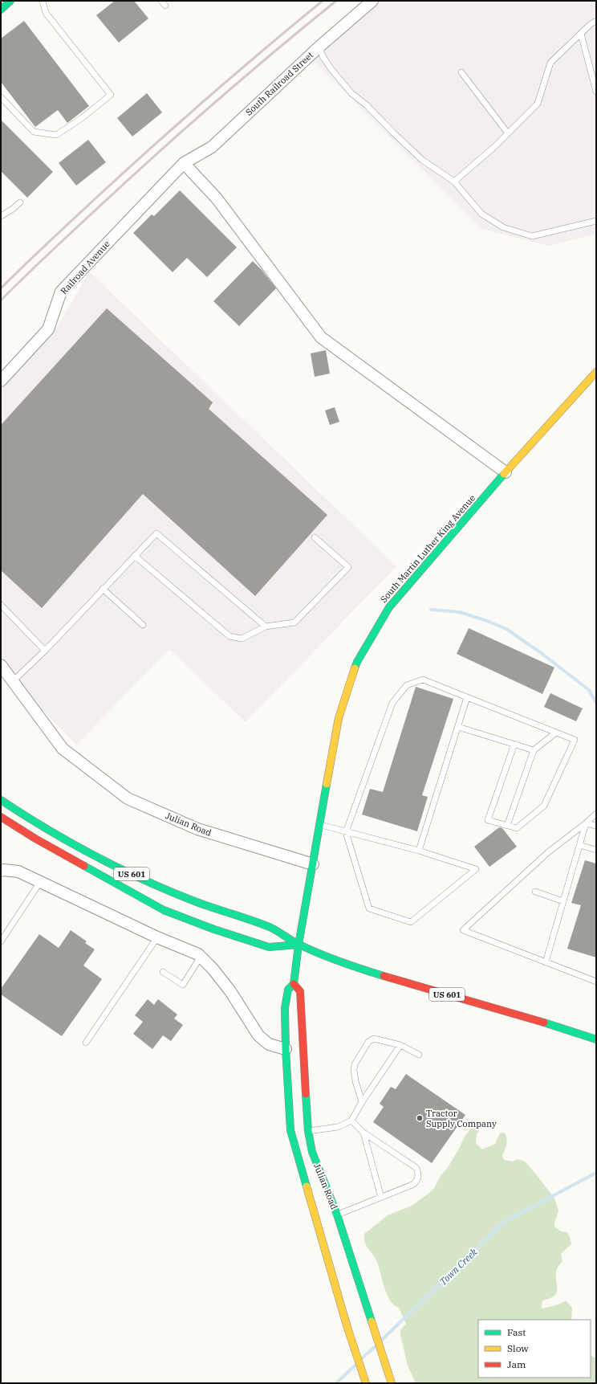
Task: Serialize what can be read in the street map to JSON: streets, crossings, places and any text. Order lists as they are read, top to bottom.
{
  "streets": {
    "main road": ["South Martin Luther King Avenue", "Julian Road", "US 601"],
    "street": ["South Railroad Street", "Railroad Avenue"]
  },
  "crossings": [
    ["South Railroad Street", "Railroad Avenue"],
    ["South Martin Luther King Avenue", "Julian Road"],
    ["Julian Road", "US 601"]
  ],
  "water": ["Town Creek"],
  "places": ["Tractor Supply Company"],
  "legend": ["Fast", "Slow", "Jam"]
}
